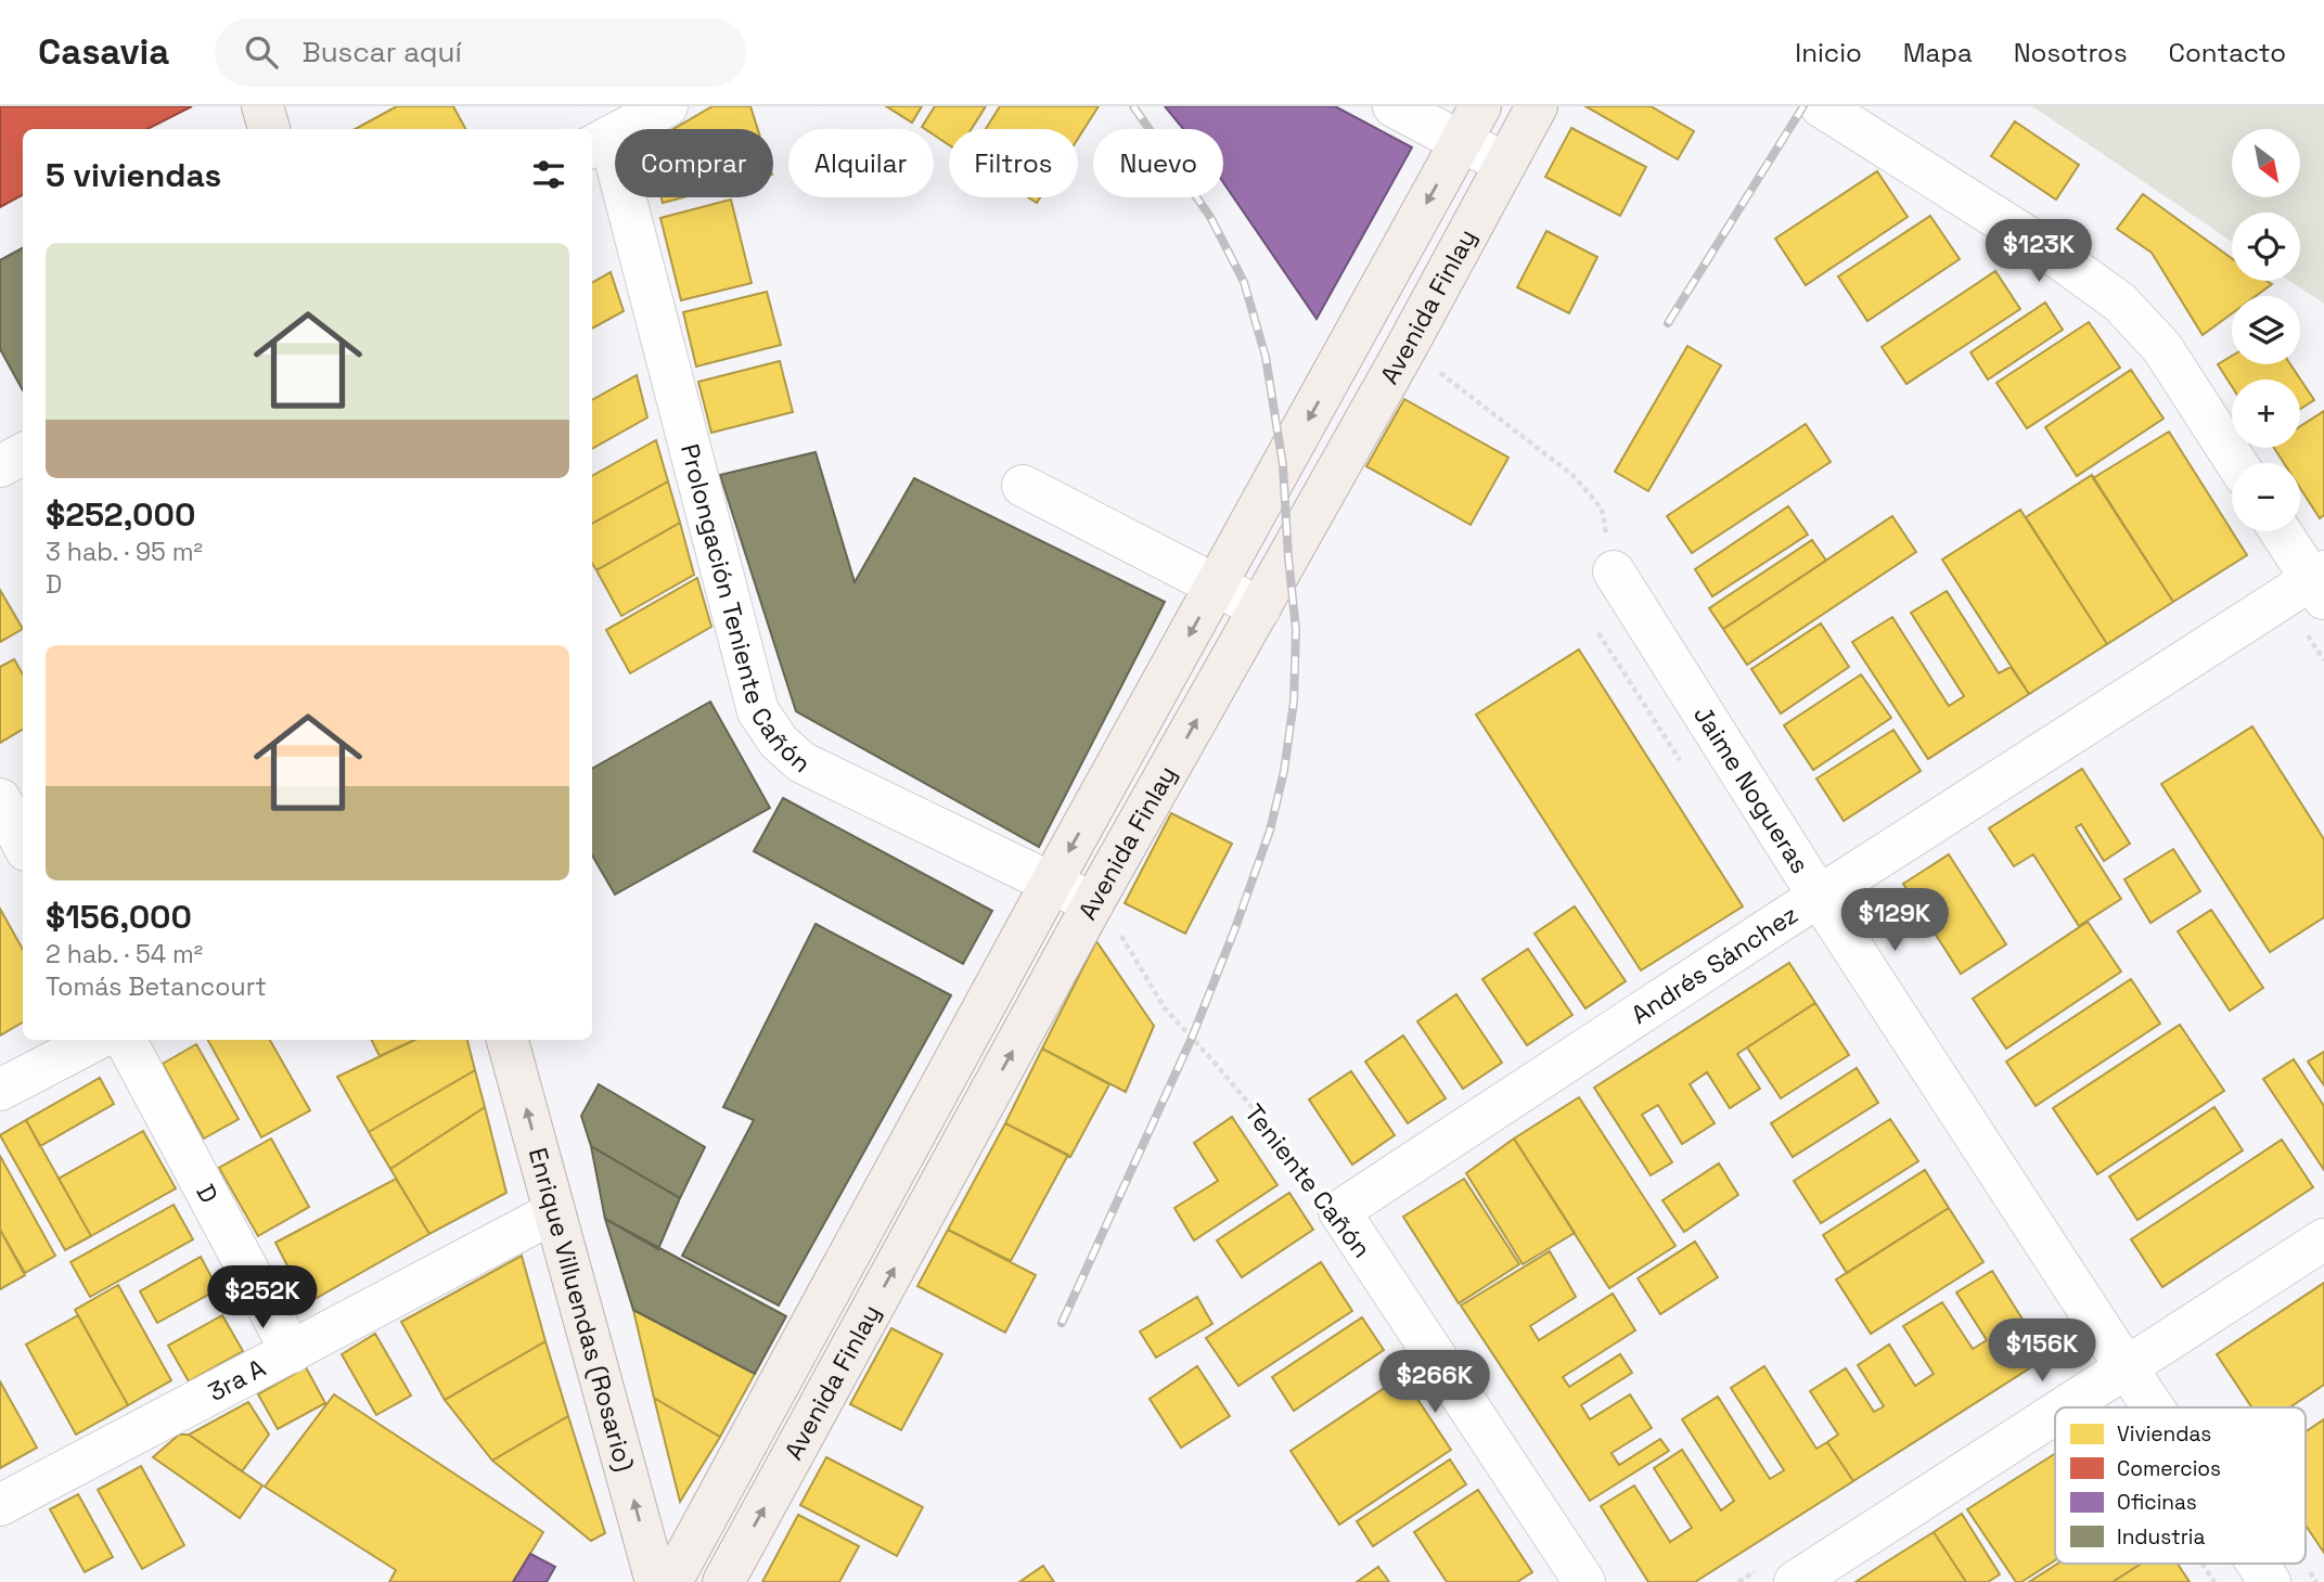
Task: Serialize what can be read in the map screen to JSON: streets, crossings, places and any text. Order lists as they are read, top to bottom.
{
  "streets": {
    "main road": ["Avenida Finlay", "Enrique Villuendas (Rosario)"],
    "street": [
      "Prolongación Teniente Cañón",
      "Jaime Nogueras",
      "Andrés Sánchez",
      "Teniente Cañón",
      "D",
      "3ra A"
    ]
  },
  "crossings": [
    ["Avenida Finlay", "Prolongación Teniente Cañón"],
    ["Avenida Finlay", "Teniente Cañón"],
    ["Prolongación Teniente Cañón", "Teniente Cañón"],
    ["Jaime Nogueras", "Andrés Sánchez"],
    ["Andrés Sánchez", "Teniente Cañón"],
    ["D", "3ra A"],
    ["Enrique Villuendas (Rosario)", "3ra A"]
  ],
  "one_way": ["Enrique Villuendas (Rosario)"],
  "legend": [
    "Viviendas",
    "Comercios",
    "Oficinas",
    "Industria"
  ],
  "north": "bottom right",
  "page": {
    "header": "Casavia",
    "search": "Buscar aquí",
    "nav": [
      "Inicio",
      "Mapa",
      "Nosotros",
      "Contacto"
    ],
    "map_buttons": ["+", "−"],
    "chip": [
      "Comprar",
      "Alquilar",
      "Filtros",
      "Nuevo"
    ],
    "heading": "5 viviendas",
    "price": [
      "$123K",
      "$129K",
      "$252K",
      "$156K",
      "$266K"
    ],
    "list": [
      {
        "name": "$252,000",
        "note": "3 hab. · 95 m² · D"
      },
      {
        "name": "$156,000",
        "note": "2 hab. · 54 m² · Tomás Betancourt"
      }
    ]
  }
}
